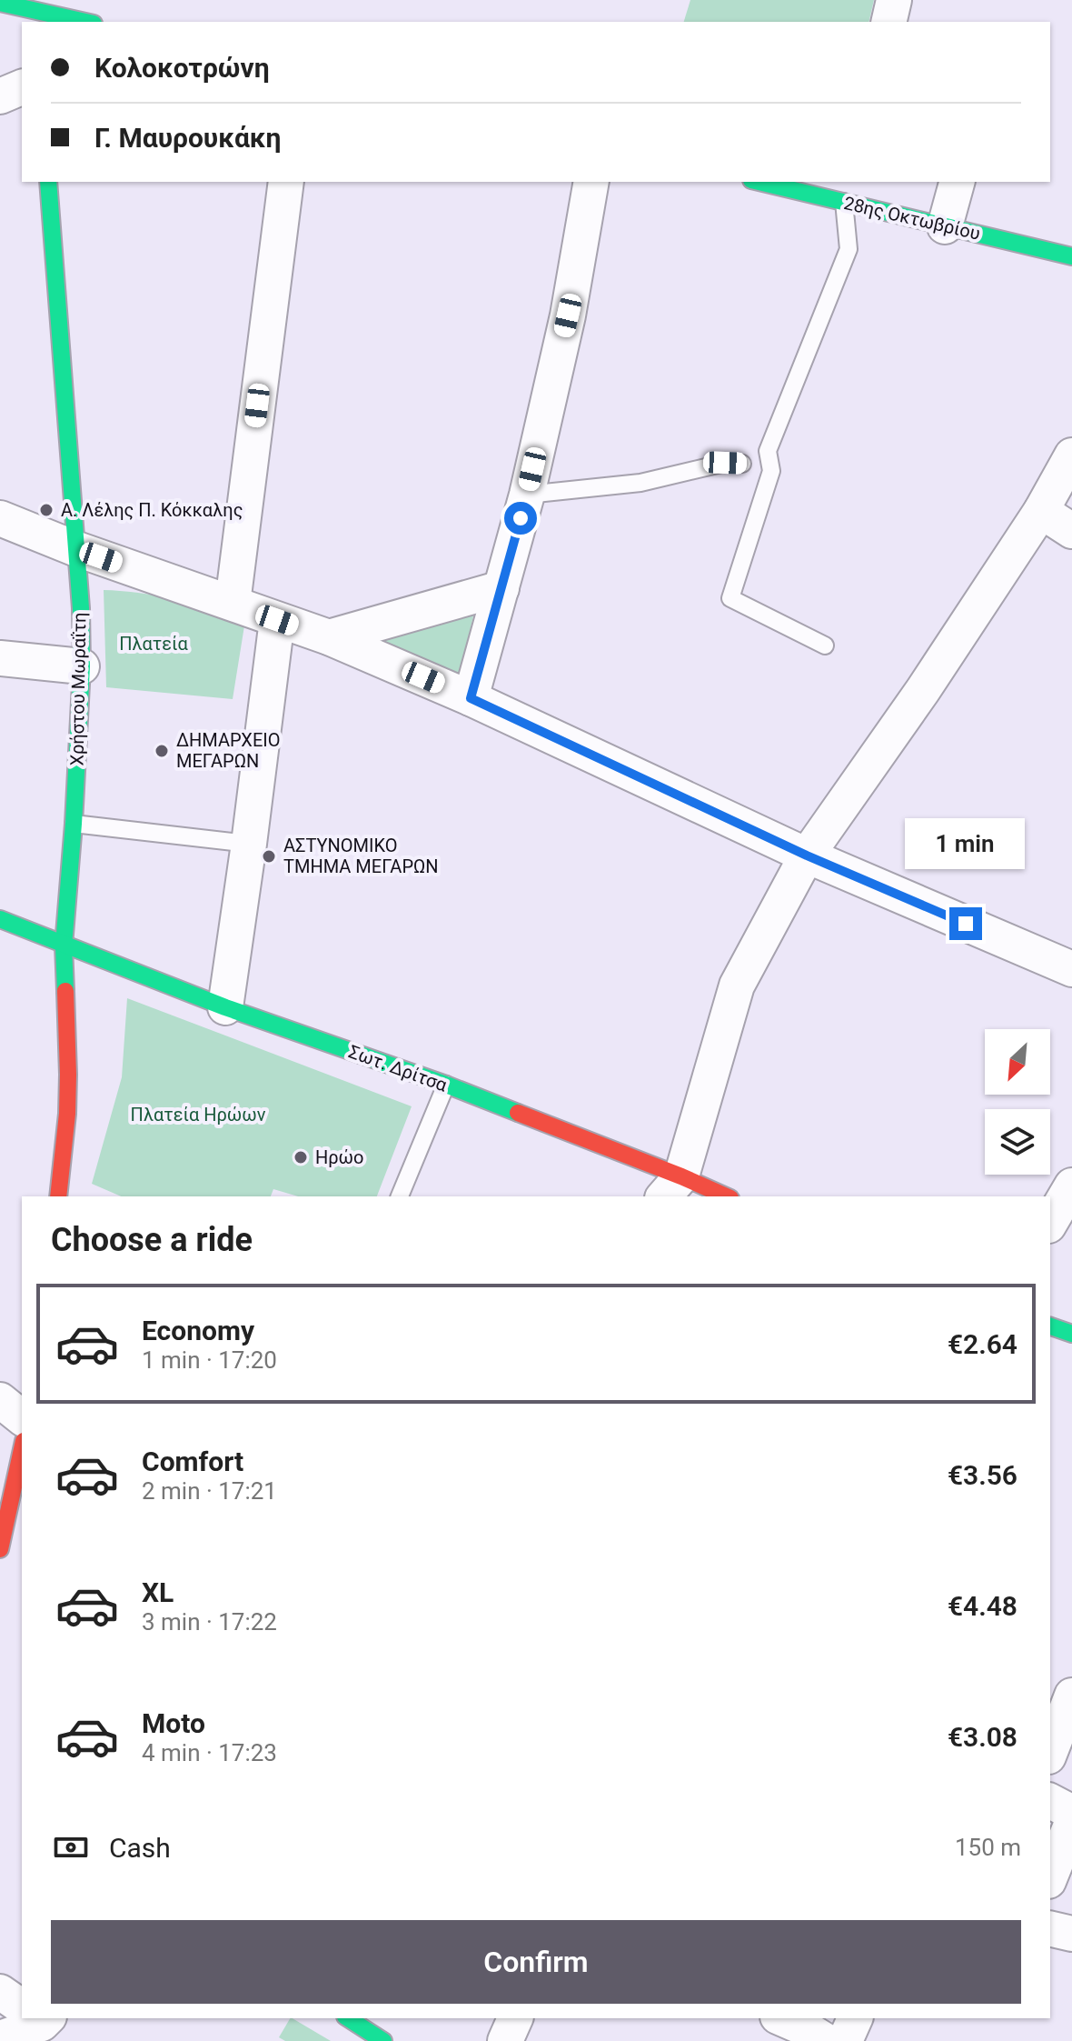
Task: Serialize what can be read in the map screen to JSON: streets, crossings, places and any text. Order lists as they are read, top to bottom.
{
  "streets": {
    "street": ["28ης Οκτωβρίου", "Χρήστου Μωραΐτη", "Σωτ. Δρίτσα"]
  },
  "crossings": [
    ["Χρήστου Μωραΐτη", "Σωτ. Δρίτσα"]
  ],
  "parks": ["Πλατεία", "Πλατεία Ηρώων"],
  "places": [
    "Α. Λέλης Π. Κόκκαλης",
    "ΔΗΜΑΡΧΕΙΟ ΜΕΓΑΡΩΝ",
    "ΑΣΤΥΝΟΜΙΚΟ ΤΜΗΜΑ ΜΕΓΑΡΩΝ",
    "Ηρώο"
  ],
  "north": "bottom left",
  "page": {
    "banner": ["Κολοκοτρώνη", "Γ. Μαυρουκάκη"],
    "bubble": "1 min",
    "heading": "Choose a ride",
    "list": [
      {
        "name": "Economy",
        "note": "1 min · 17:20",
        "value": "€2.64"
      },
      {
        "name": "Comfort",
        "note": "2 min · 17:21",
        "value": "€3.56"
      },
      {
        "name": "XL",
        "note": "3 min · 17:22",
        "value": "€4.48"
      },
      {
        "name": "Moto",
        "note": "4 min · 17:23",
        "value": "€3.08"
      }
    ],
    "pay": ["Cash", "150 m"],
    "buttons": "Confirm"
  }
}
